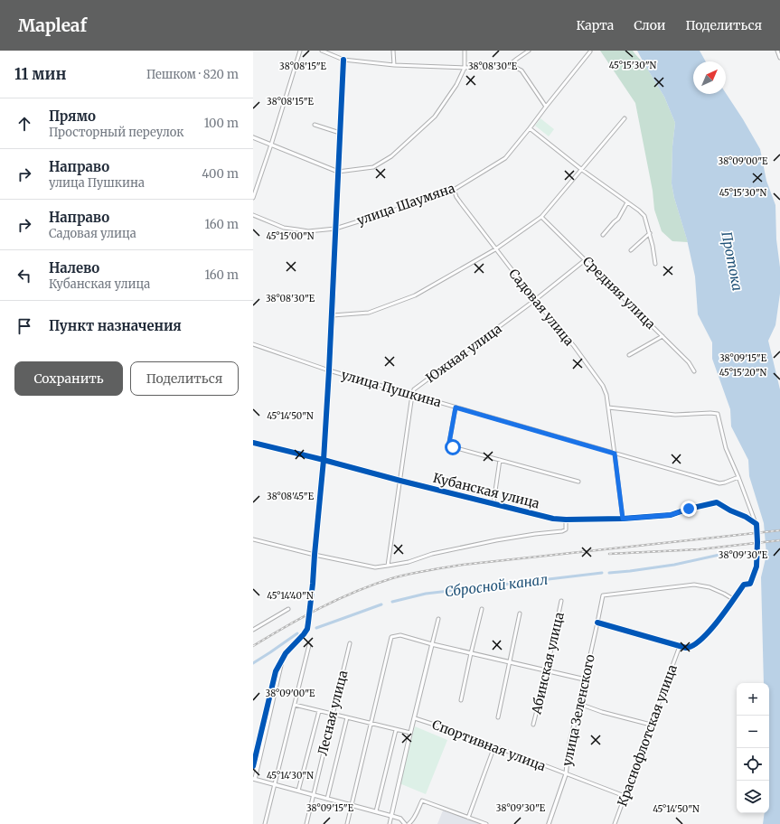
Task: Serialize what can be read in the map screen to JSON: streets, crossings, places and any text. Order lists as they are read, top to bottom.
{
  "streets": {
    "street": [
      "улица Шаумяна",
      "Средняя улица",
      "Садовая улица",
      "Южная улица",
      "улица Пушкина",
      "Кубанская улица",
      "Абинская улица",
      "улица Зеленского",
      "Лесная улица",
      "Краснофлотская улица",
      "Спортивная улица"
    ]
  },
  "crossings": [
    ["улица Шаумяна", "Садовая улица"],
    ["Средняя улица", "Южная улица"],
    ["Садовая улица", "Южная улица"],
    ["Садовая улица", "улица Пушкина"],
    ["Садовая улица", "Кубанская улица"],
    ["Южная улица", "улица Пушкина"],
    ["улица Зеленского", "Спортивная улица"],
    ["Краснофлотская улица", "Спортивная улица"]
  ],
  "water": ["Протока", "Сбросной канал"],
  "north": "top right",
  "page": {
    "header": "Mapleaf",
    "nav": ["Карта", "Слои", "Поделиться"],
    "heading": ["11 мин", "Пешком · 820 m"],
    "list": [
      ["Прямо", "Просторный переулок", "100 m"],
      ["Направо", "улица Пушкина", "400 m"],
      ["Направо", "Садовая улица", "160 m"],
      ["Налево", "Кубанская улица", "160 m"],
      "Пункт назначения"
    ],
    "buttons": ["Сохранить", "Поделиться"],
    "map_buttons": ["+", "−"]
  },
  "coordinates": [
    "45°15'30\"N",
    "38°08'15\"E",
    "38°08'30\"E",
    "38°09'00\"E",
    "45°15'00\"N",
    "38°09'15\"E",
    "45°15'20\"N",
    "45°14'50\"N",
    "38°08'45\"E",
    "38°09'30\"E",
    "45°14'40\"N",
    "45°14'30\"N"
  ]
}
